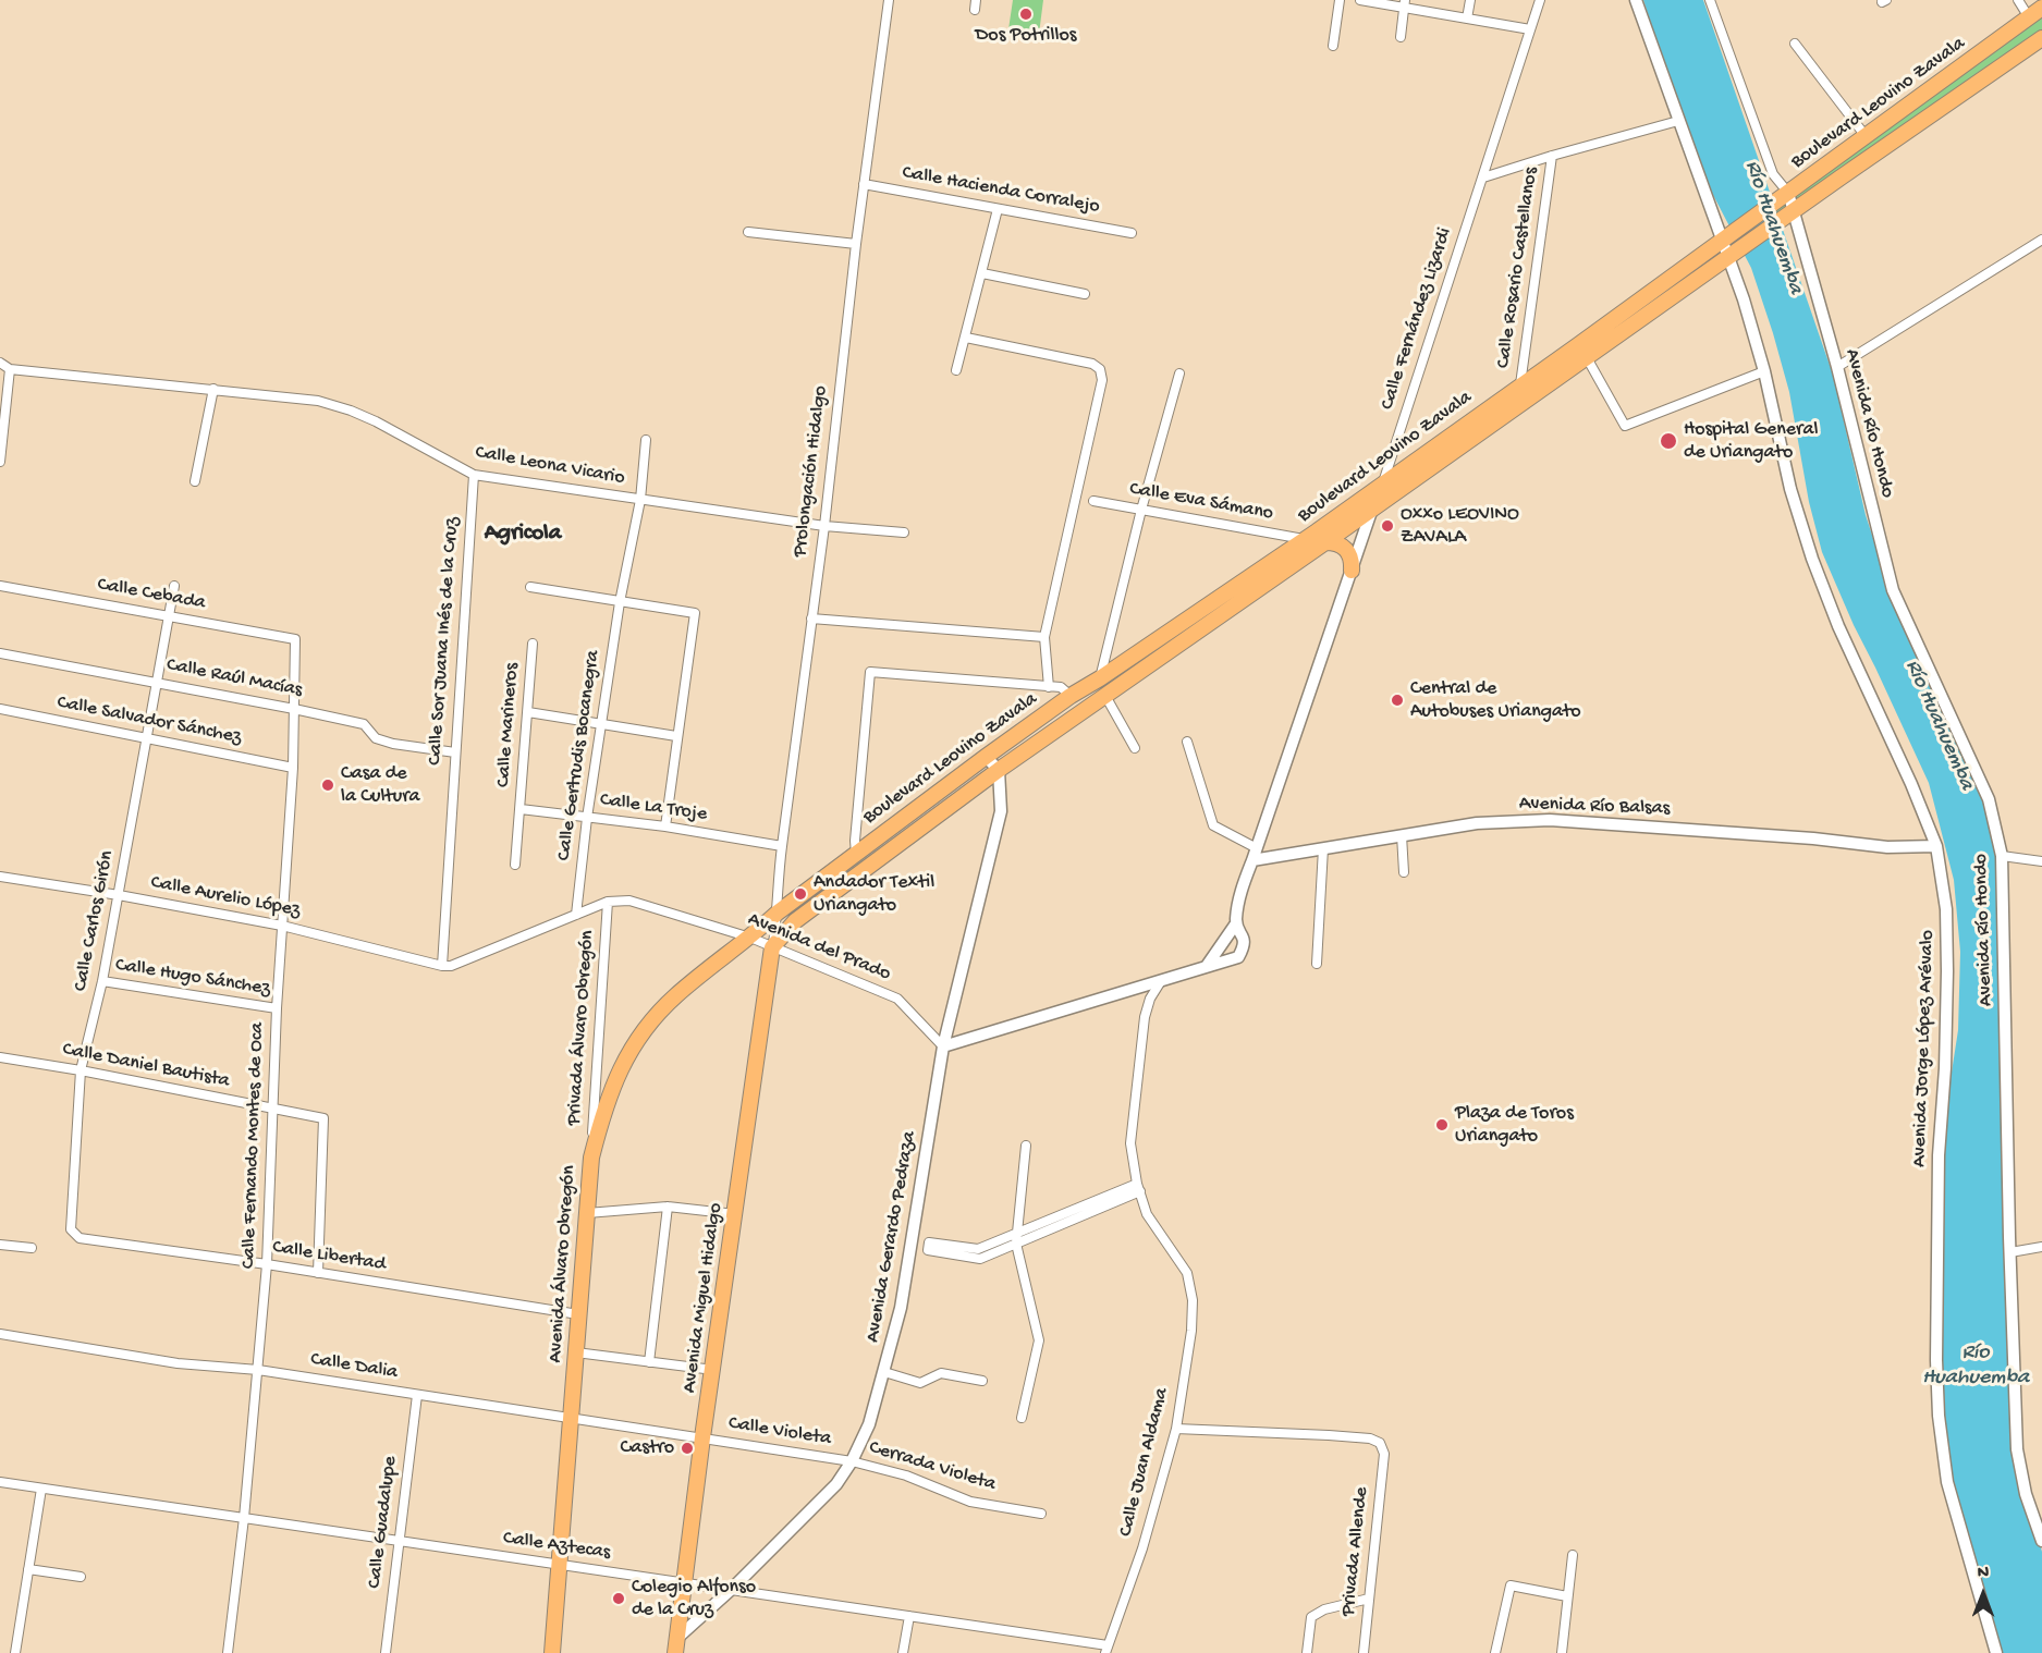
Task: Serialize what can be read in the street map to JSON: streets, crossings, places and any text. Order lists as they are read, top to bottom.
{
  "streets": {
    "main road": ["Boulevard Leovino Zavala", "Avenida Álvaro Obregón", "Avenida Miguel Hidalgo"],
    "street": [
      "Calle Hacienda Corralejo",
      "Calle Rosario Castellanos",
      "Calle Fernández Lizardi",
      "Avenida Río Hondo",
      "Calle Leona Vicario",
      "Prolongación Hidalgo",
      "Calle Eva Sámano",
      "Calle Cebada",
      "Calle Sor Juana Inés de la Cruz",
      "Calle Raúl Macías",
      "Calle Salvador Sánchez",
      "Calle Marineros",
      "Calle Gertrudis Bocanegra",
      "Avenida Río Balsas",
      "Calle La Troje",
      "Calle Aurelio López",
      "Calle Carlos Girón",
      "Avenida del Prado",
      "Calle Hugo Sánchez",
      "Privada Álvaro Obregón",
      "Avenida Jorge López Arévalo",
      "Calle Daniel Bautista",
      "Calle Fernando Montes de Oca",
      "Avenida Gerardo Pedraza",
      "Calle Libertad",
      "Calle Dalia",
      "Calle Violeta",
      "Calle Juan Aldama",
      "Cerrada Violeta",
      "Calle Guadalupe",
      "Calle Aztecas",
      "Privada Allende"
    ]
  },
  "crossings": [
    ["Boulevard Leovino Zavala", "Calle Rosario Castellanos"],
    ["Boulevard Leovino Zavala", "Calle Fernández Lizardi"],
    ["Boulevard Leovino Zavala", "Avenida Río Hondo"],
    ["Boulevard Leovino Zavala", "Prolongación Hidalgo"],
    ["Boulevard Leovino Zavala", "Calle Eva Sámano"],
    ["Boulevard Leovino Zavala", "Avenida del Prado"],
    ["Boulevard Leovino Zavala", "Avenida Jorge López Arévalo"],
    ["Boulevard Leovino Zavala", "Avenida Gerardo Pedraza"],
    ["Boulevard Leovino Zavala", "Avenida Álvaro Obregón"],
    ["Boulevard Leovino Zavala", "Avenida Miguel Hidalgo"],
    ["Calle Hacienda Corralejo", "Prolongación Hidalgo"],
    ["Calle Fernández Lizardi", "Avenida Río Balsas"],
    ["Calle Leona Vicario", "Prolongación Hidalgo"],
    ["Calle Leona Vicario", "Calle Sor Juana Inés de la Cruz"],
    ["Calle Leona Vicario", "Calle Gertrudis Bocanegra"],
    ["Prolongación Hidalgo", "Calle La Troje"],
    ["Prolongación Hidalgo", "Avenida del Prado"],
    ["Prolongación Hidalgo", "Avenida Miguel Hidalgo"],
    ["Calle Cebada", "Calle Carlos Girón"],
    ["Calle Cebada", "Calle Fernando Montes de Oca"],
    ["Calle Sor Juana Inés de la Cruz", "Calle Raúl Macías"],
    ["Calle Sor Juana Inés de la Cruz", "Calle Aurelio López"],
    ["Calle Sor Juana Inés de la Cruz", "Avenida del Prado"],
    ["Calle Raúl Macías", "Calle Carlos Girón"],
    ["Calle Raúl Macías", "Calle Fernando Montes de Oca"],
    ["Calle Salvador Sánchez", "Calle Carlos Girón"],
    ["Calle Salvador Sánchez", "Calle Fernando Montes de Oca"],
    ["Calle Marineros", "Calle La Troje"],
    ["Calle Gertrudis Bocanegra", "Calle La Troje"],
    ["Calle Gertrudis Bocanegra", "Avenida del Prado"],
    ["Avenida Río Balsas", "Avenida Jorge López Arévalo"],
    ["Calle Aurelio López", "Calle Carlos Girón"],
    ["Calle Aurelio López", "Avenida del Prado"],
    ["Calle Aurelio López", "Calle Fernando Montes de Oca"],
    ["Calle Carlos Girón", "Calle Hugo Sánchez"],
    ["Calle Carlos Girón", "Calle Daniel Bautista"],
    ["Calle Carlos Girón", "Calle Libertad"],
    ["Avenida del Prado", "Privada Álvaro Obregón"],
    ["Avenida del Prado", "Avenida Gerardo Pedraza"],
    ["Avenida del Prado", "Avenida Álvaro Obregón"],
    ["Avenida del Prado", "Avenida Miguel Hidalgo"],
    ["Calle Hugo Sánchez", "Calle Fernando Montes de Oca"],
    ["Privada Álvaro Obregón", "Avenida Álvaro Obregón"],
    ["Calle Daniel Bautista", "Calle Fernando Montes de Oca"],
    ["Calle Daniel Bautista", "Calle Libertad"],
    ["Calle Fernando Montes de Oca", "Calle Libertad"],
    ["Calle Fernando Montes de Oca", "Calle Dalia"],
    ["Calle Fernando Montes de Oca", "Calle Aztecas"],
    ["Avenida Gerardo Pedraza", "Avenida Miguel Hidalgo"],
    ["Avenida Gerardo Pedraza", "Calle Violeta"],
    ["Avenida Gerardo Pedraza", "Cerrada Violeta"],
    ["Avenida Gerardo Pedraza", "Calle Aztecas"],
    ["Calle Libertad", "Avenida Álvaro Obregón"],
    ["Avenida Álvaro Obregón", "Calle Dalia"],
    ["Avenida Álvaro Obregón", "Calle Aztecas"],
    ["Avenida Miguel Hidalgo", "Calle Dalia"],
    ["Avenida Miguel Hidalgo", "Calle Violeta"],
    ["Avenida Miguel Hidalgo", "Calle Aztecas"],
    ["Calle Dalia", "Calle Violeta"],
    ["Calle Dalia", "Calle Guadalupe"],
    ["Calle Violeta", "Cerrada Violeta"],
    ["Calle Juan Aldama", "Calle Aztecas"],
    ["Calle Juan Aldama", "Privada Allende"],
    ["Calle Guadalupe", "Calle Aztecas"]
  ],
  "districts": ["Agricola"],
  "water": ["Río Huahuemba"],
  "places": [
    "Dos Potrillos",
    "Hospital General de Uriangato",
    "Oxxo LEOVINO ZAVALA",
    "Central de Autobuses Uriangato",
    "Casa de la Cultura",
    "Andador Textil Uriangato",
    "Plaza de Toros Uriangato",
    "Castro",
    "Colegio Alfonso de la Cruz"
  ],
  "north": "top"
}
